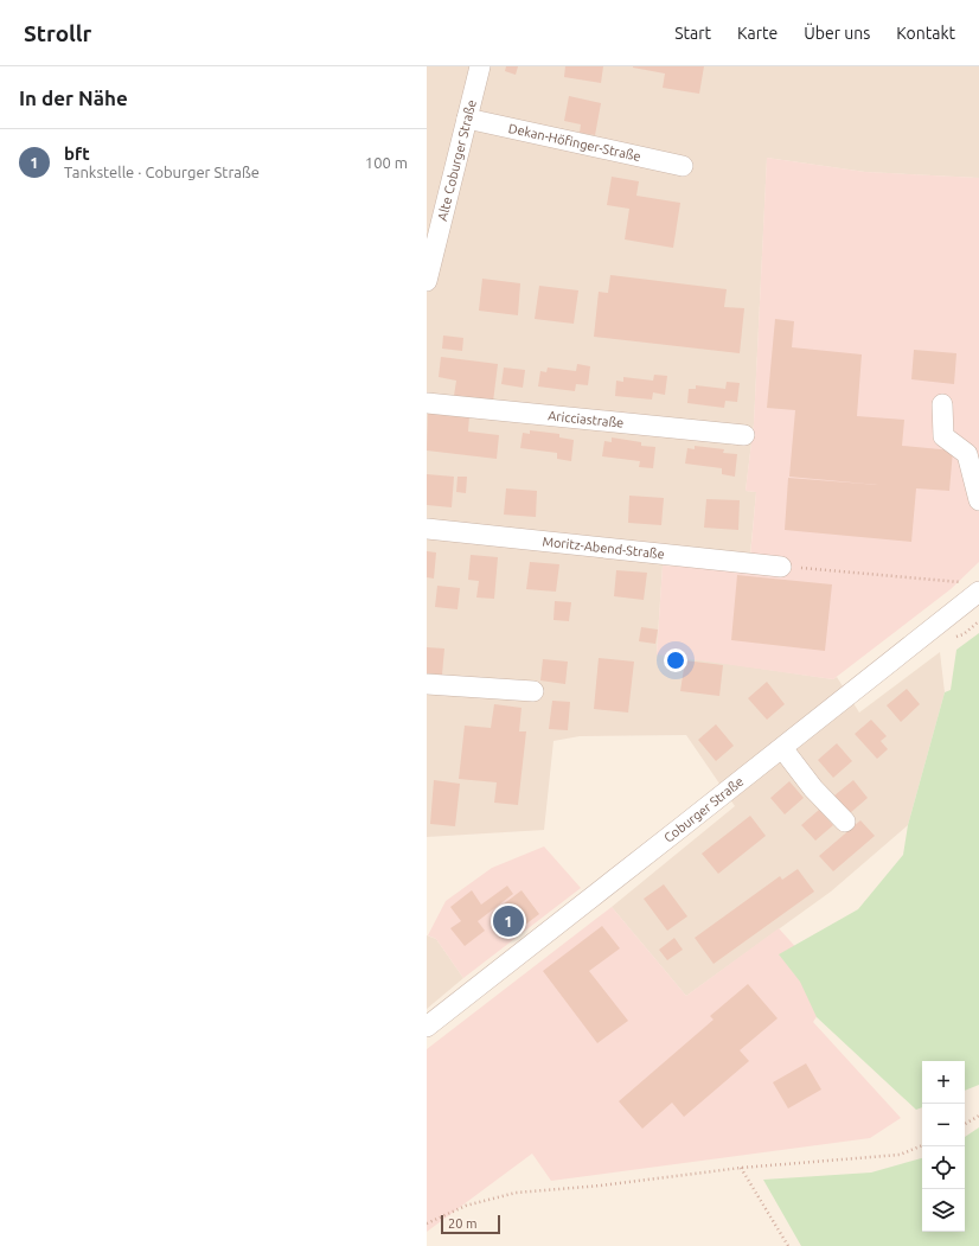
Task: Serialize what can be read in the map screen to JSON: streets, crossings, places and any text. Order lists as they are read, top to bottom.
{
  "streets": {
    "street": [
      "Dekan-Höfinger-Straße",
      "Alte Coburger Straße",
      "Aricciastraße",
      "Moritz-Abend-Straße",
      "Coburger Straße"
    ]
  },
  "crossings": [
    ["Dekan-Höfinger-Straße", "Alte Coburger Straße"]
  ],
  "scale_bar": "20 m",
  "page": {
    "header": "Strollr",
    "nav": [
      "Start",
      "Karte",
      "Über uns",
      "Kontakt"
    ],
    "heading": "In der Nähe",
    "list": [
      {
        "mark": "1",
        "name": "bft",
        "note": "Tankstelle · Coburger Straße",
        "value": "100 m"
      }
    ],
    "pins": "1",
    "map_buttons": ["+", "−"],
    "scale": "20 m"
  }
}
